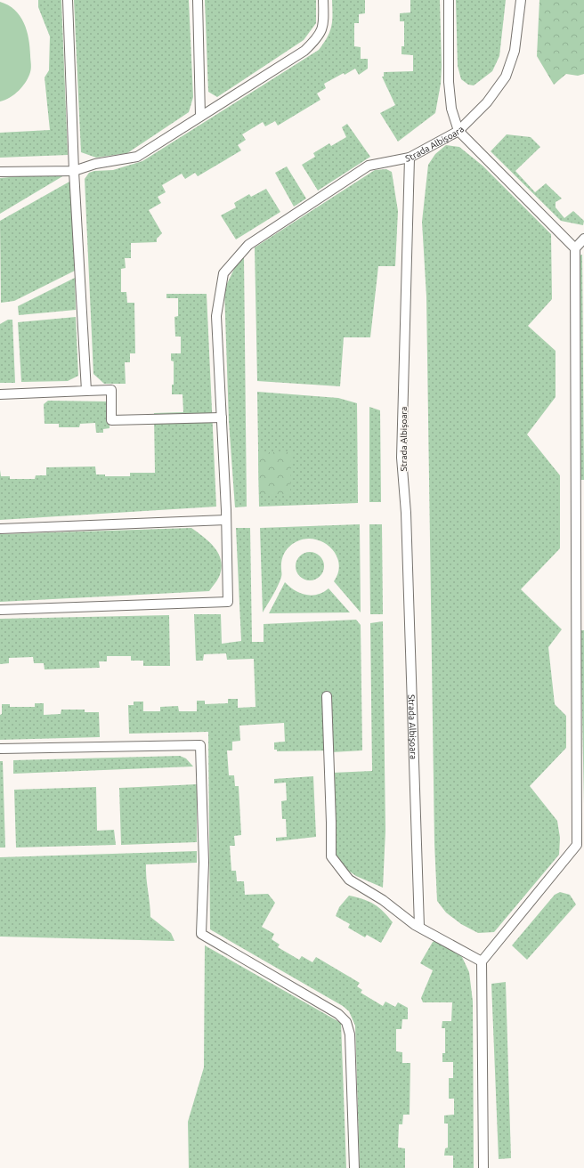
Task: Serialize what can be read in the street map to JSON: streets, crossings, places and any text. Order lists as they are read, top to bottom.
{
  "streets": {
    "lane": ["Strada Albișoara"]
  }
}
